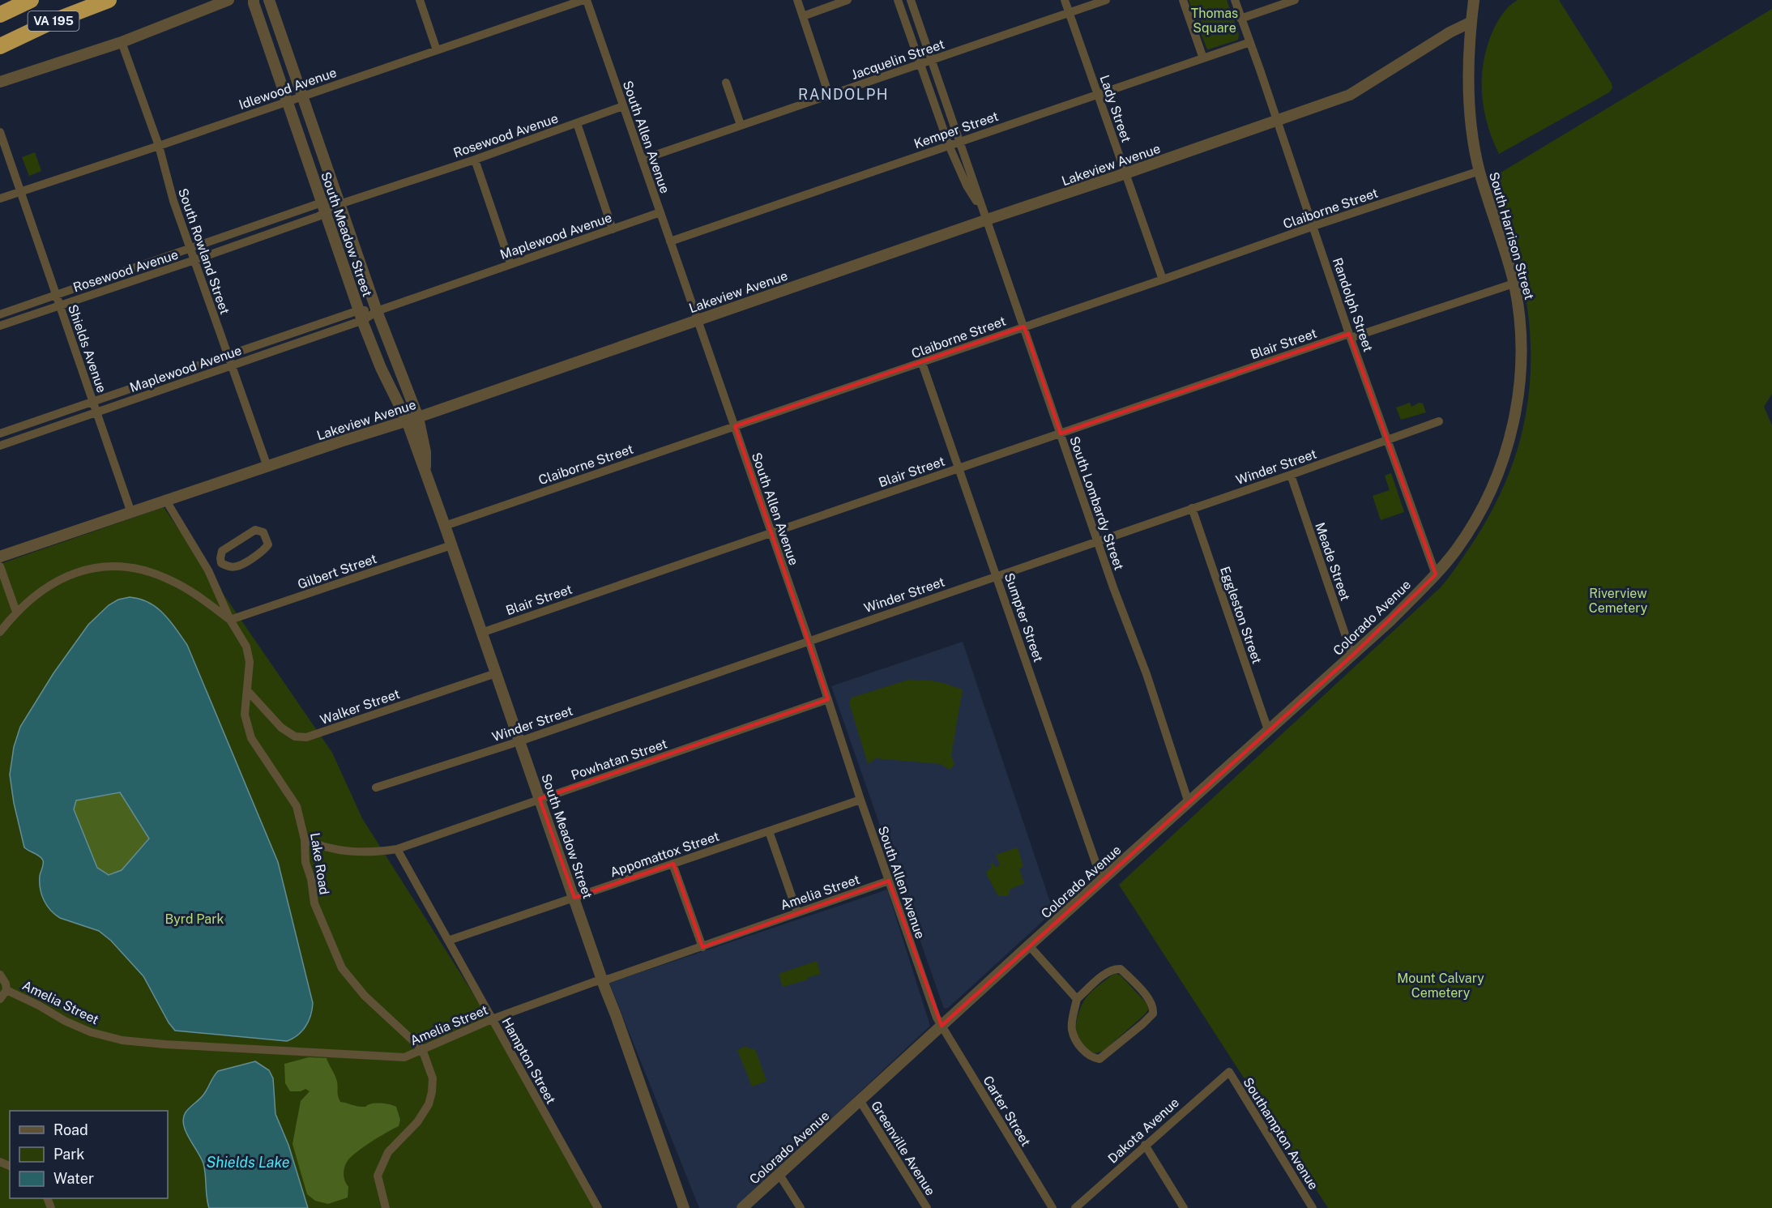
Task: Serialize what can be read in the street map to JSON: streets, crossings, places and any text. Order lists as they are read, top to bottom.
{
  "streets": {
    "highway": ["VA 195"],
    "street": [
      "Jacquelin Street",
      "Idlewood Avenue",
      "Lady Street",
      "Kemper Street",
      "Rosewood Avenue",
      "South Allen Avenue",
      "Lakeview Avenue",
      "Claiborne Street",
      "South Meadow Street",
      "Maplewood Avenue",
      "South Harrison Street",
      "South Rowland Street",
      "Randolph Street",
      "Blair Street",
      "Shields Avenue",
      "Winder Street",
      "South Lombardy Street",
      "Meade Street",
      "Gilbert Street",
      "Eggleston Street",
      "Sumpter Street",
      "Colorado Avenue",
      "Walker Street",
      "Powhatan Street",
      "Appomattox Street",
      "Lake Road",
      "Amelia Street",
      "Hampton Street",
      "Carter Street",
      "Dakota Avenue",
      "Southampton Avenue",
      "Greenville Avenue"
    ]
  },
  "crossings": [
    ["Jacquelin Street", "Lady Street"],
    ["Jacquelin Street", "South Allen Avenue"],
    ["Jacquelin Street", "South Lombardy Street"],
    ["Idlewood Avenue", "South Allen Avenue"],
    ["Idlewood Avenue", "South Meadow Street"],
    ["Idlewood Avenue", "South Rowland Street"],
    ["Idlewood Avenue", "Shields Avenue"],
    ["Lady Street", "Kemper Street"],
    ["Lady Street", "Lakeview Avenue"],
    ["Lady Street", "Claiborne Street"],
    ["Kemper Street", "South Allen Avenue"],
    ["Kemper Street", "Randolph Street"],
    ["Kemper Street", "South Lombardy Street"],
    ["Rosewood Avenue", "South Allen Avenue"],
    ["Rosewood Avenue", "South Meadow Street"],
    ["Rosewood Avenue", "South Rowland Street"],
    ["Rosewood Avenue", "Shields Avenue"],
    ["South Allen Avenue", "Lakeview Avenue"],
    ["South Allen Avenue", "Claiborne Street"],
    ["South Allen Avenue", "Maplewood Avenue"],
    ["South Allen Avenue", "Blair Street"],
    ["South Allen Avenue", "Winder Street"],
    ["South Allen Avenue", "Colorado Avenue"],
    ["South Allen Avenue", "Powhatan Street"],
    ["South Allen Avenue", "Appomattox Street"],
    ["South Allen Avenue", "Amelia Street"],
    ["South Allen Avenue", "Carter Street"],
    ["Lakeview Avenue", "South Meadow Street"],
    ["Lakeview Avenue", "South Harrison Street"],
    ["Lakeview Avenue", "South Rowland Street"],
    ["Lakeview Avenue", "Randolph Street"],
    ["Lakeview Avenue", "Shields Avenue"],
    ["Lakeview Avenue", "South Lombardy Street"],
    ["Lakeview Avenue", "Lake Road"],
    ["Claiborne Street", "South Meadow Street"],
    ["Claiborne Street", "South Harrison Street"],
    ["Claiborne Street", "Randolph Street"],
    ["Claiborne Street", "South Lombardy Street"],
    ["Claiborne Street", "Sumpter Street"],
    ["South Meadow Street", "Maplewood Avenue"],
    ["South Meadow Street", "Blair Street"],
    ["South Meadow Street", "Winder Street"],
    ["South Meadow Street", "Gilbert Street"],
    ["South Meadow Street", "Walker Street"],
    ["South Meadow Street", "Powhatan Street"],
    ["South Meadow Street", "Appomattox Street"],
    ["South Meadow Street", "Amelia Street"],
    ["Maplewood Avenue", "South Rowland Street"],
    ["Maplewood Avenue", "Shields Avenue"],
    ["South Harrison Street", "Randolph Street"],
    ["South Harrison Street", "Blair Street"],
    ["South Harrison Street", "Colorado Avenue"],
    ["Randolph Street", "Blair Street"],
    ["Randolph Street", "Winder Street"],
    ["Randolph Street", "Colorado Avenue"],
    ["Blair Street", "South Lombardy Street"],
    ["Blair Street", "Sumpter Street"],
    ["Winder Street", "South Lombardy Street"],
    ["Winder Street", "Meade Street"],
    ["Winder Street", "Eggleston Street"],
    ["Winder Street", "Sumpter Street"],
    ["South Lombardy Street", "Colorado Avenue"],
    ["Meade Street", "Colorado Avenue"],
    ["Gilbert Street", "Lake Road"],
    ["Eggleston Street", "Colorado Avenue"],
    ["Sumpter Street", "Colorado Avenue"],
    ["Colorado Avenue", "Carter Street"],
    ["Colorado Avenue", "Greenville Avenue"],
    ["Walker Street", "Lake Road"],
    ["Powhatan Street", "Lake Road"],
    ["Powhatan Street", "Hampton Street"],
    ["Appomattox Street", "Hampton Street"],
    ["Lake Road", "Amelia Street"],
    ["Amelia Street", "Hampton Street"],
    ["Dakota Avenue", "Southampton Avenue"]
  ],
  "districts": ["RANDOLPH"],
  "water": ["Shields Lake"],
  "parks": [
    "Thomas Square",
    "Riverview Cemetery",
    "Byrd Park",
    "Mount Calvary Cemetery"
  ],
  "legend": ["Road", "Park", "Water"]
}
